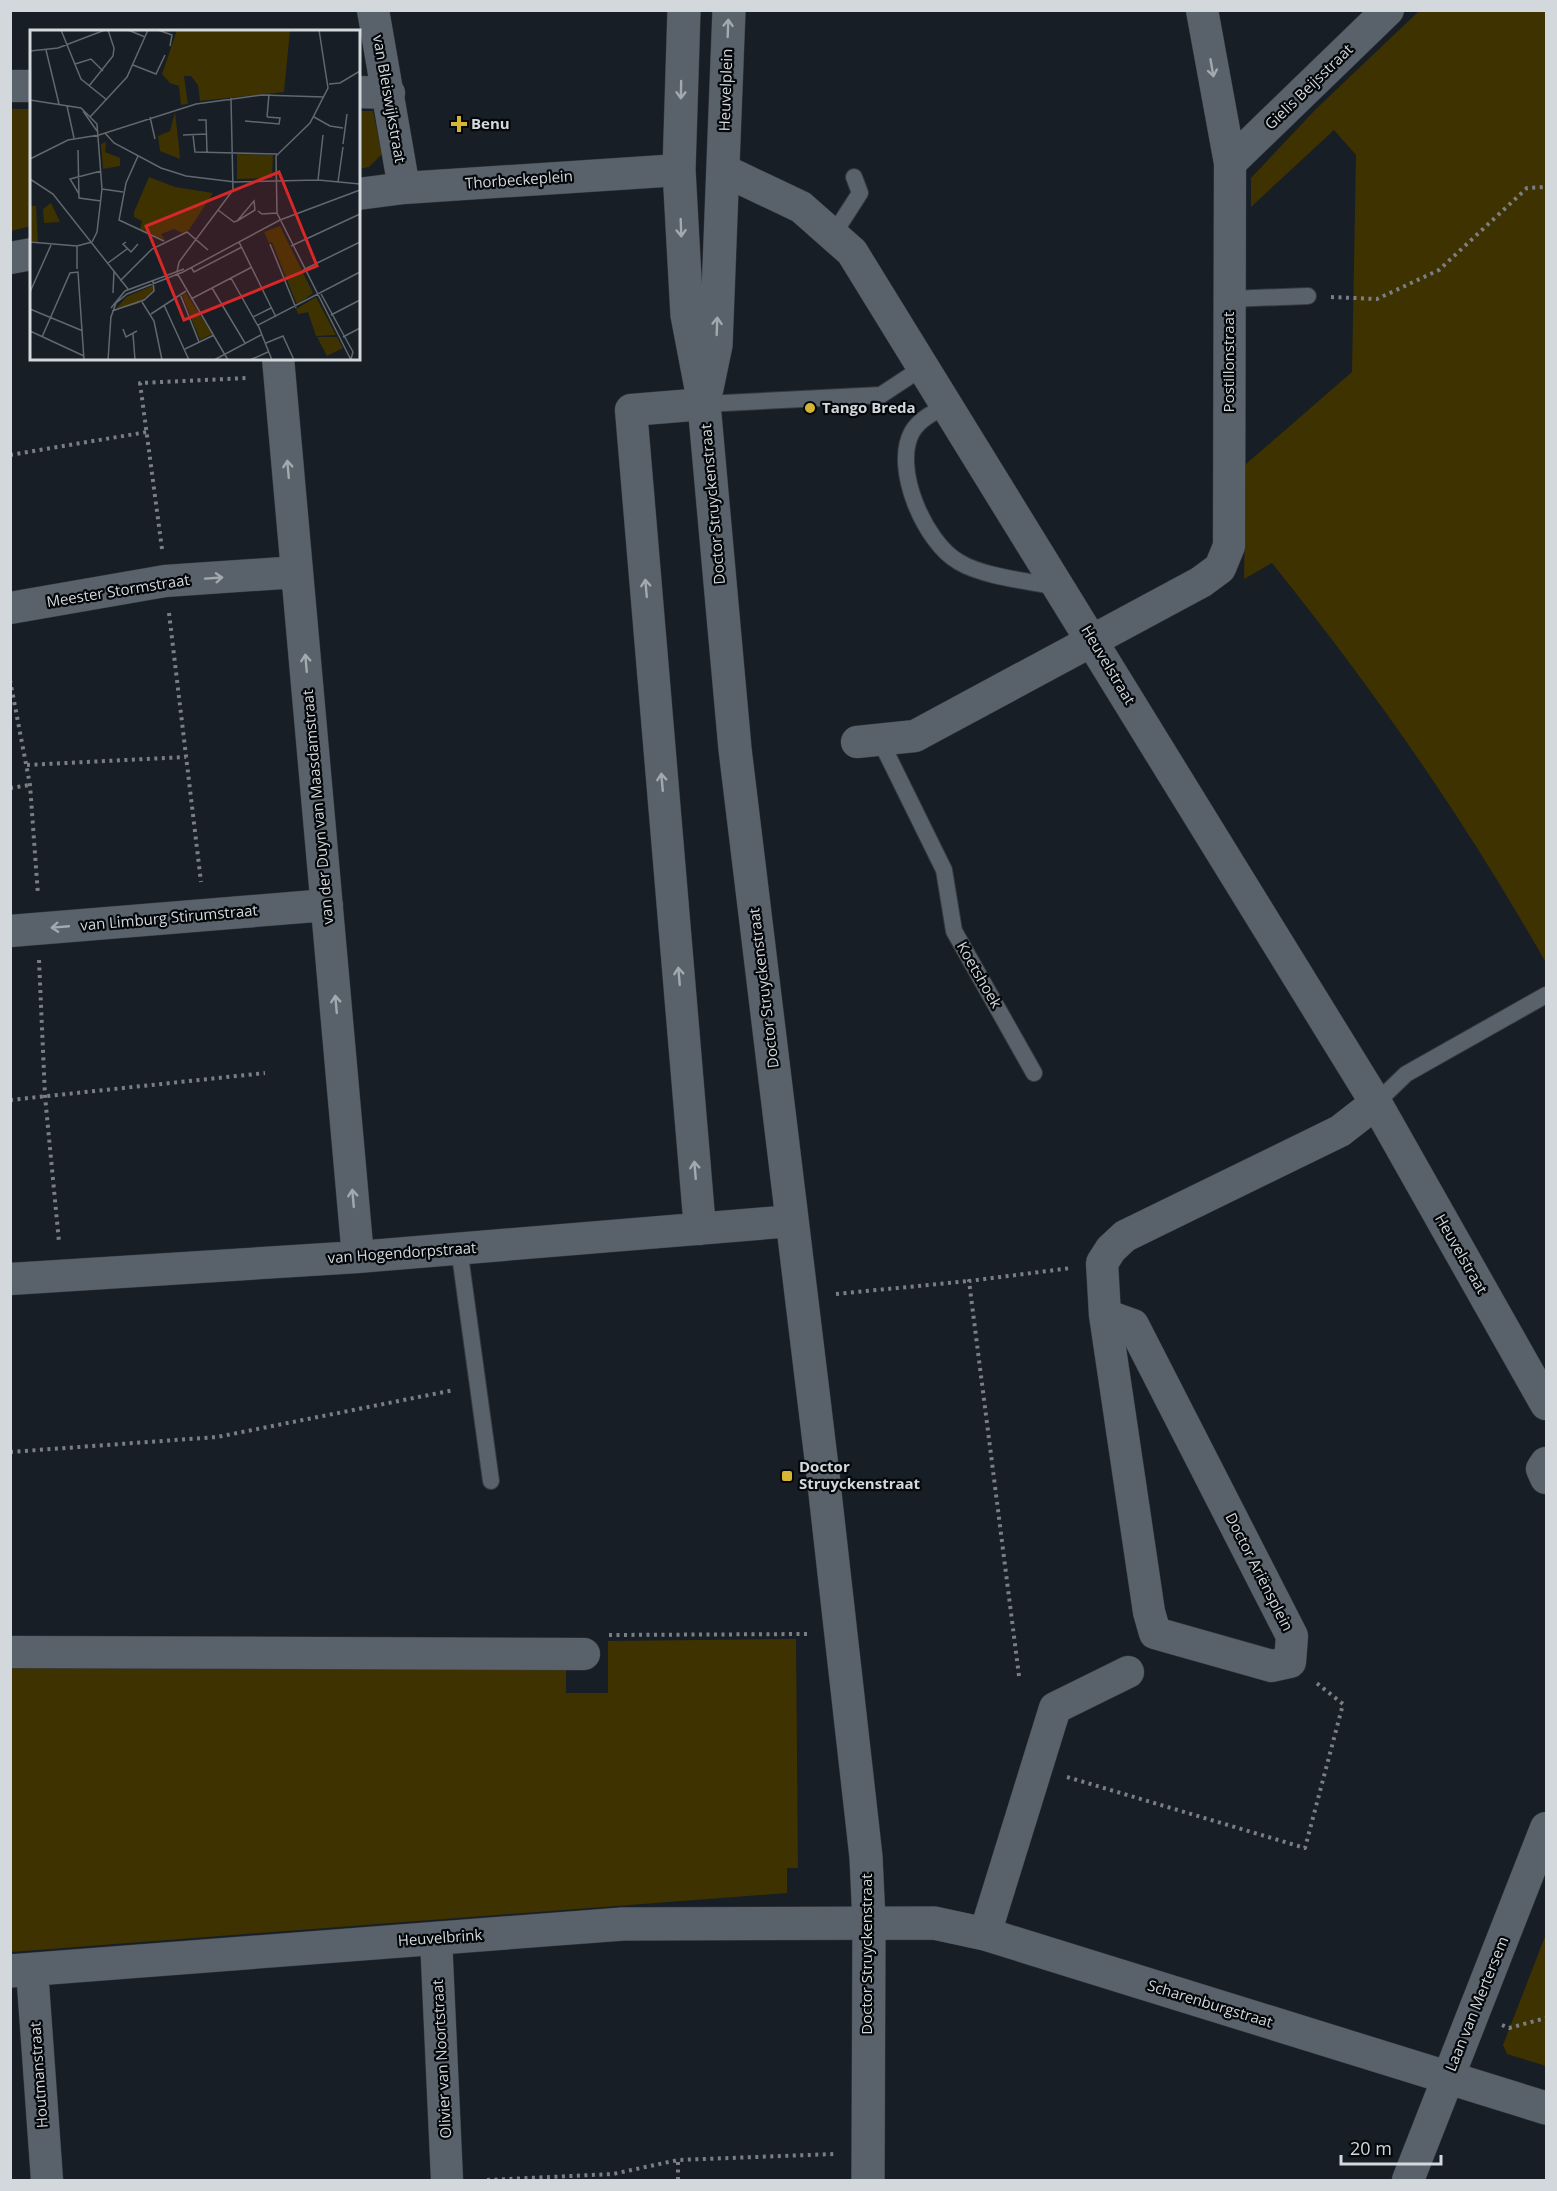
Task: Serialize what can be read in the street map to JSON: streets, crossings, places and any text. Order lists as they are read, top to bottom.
{
  "streets": {
    "street": [
      "Gielis Beijsstraat",
      "Heuvelplein",
      "van Bleiswijkstraat",
      "Thorbeckeplein",
      "Postillonstraat",
      "Doctor Struyckenstraat",
      "Meester Stormstraat",
      "Heuvelstraat",
      "van der Duyn van Maasdamstraat",
      "van Limburg Stirumstraat",
      "Koetshoek",
      "van Hogendorpstraat",
      "Doctor Ariënsplein",
      "Heuvelbrink",
      "Scharenburgstraat",
      "Laan van Mertersem",
      "Olivier van Noortstraat",
      "Houtmanstraat"
    ]
  },
  "crossings": [
    ["Gielis Beijsstraat", "Postillonstraat"],
    ["Heuvelplein", "Doctor Struyckenstraat"],
    ["Heuvelplein", "Heuvelstraat"],
    ["van Bleiswijkstraat", "Thorbeckeplein"],
    ["Thorbeckeplein", "Doctor Struyckenstraat"],
    ["Postillonstraat", "Heuvelstraat"],
    ["Postillonstraat", "Koetshoek"],
    ["Doctor Struyckenstraat", "Heuvelstraat"],
    ["Doctor Struyckenstraat", "van Hogendorpstraat"],
    ["Doctor Struyckenstraat", "Heuvelbrink"],
    ["Doctor Struyckenstraat", "Scharenburgstraat"],
    ["Meester Stormstraat", "van der Duyn van Maasdamstraat"],
    ["Heuvelstraat", "Koetshoek"],
    ["van der Duyn van Maasdamstraat", "van Limburg Stirumstraat"],
    ["van der Duyn van Maasdamstraat", "van Hogendorpstraat"],
    ["Heuvelbrink", "Scharenburgstraat"],
    ["Heuvelbrink", "Olivier van Noortstraat"],
    ["Heuvelbrink", "Houtmanstraat"],
    ["Scharenburgstraat", "Laan van Mertersem"]
  ],
  "one_way": ["Meester Stormstraat", "van der Duyn van Maasdamstraat", "van Limburg Stirumstraat"],
  "places": {
    "health": ["Benu"],
    "other": ["Tango Breda"],
    "transit": ["Doctor Struyckenstraat"]
  },
  "scale_bar": "20 m"
}
